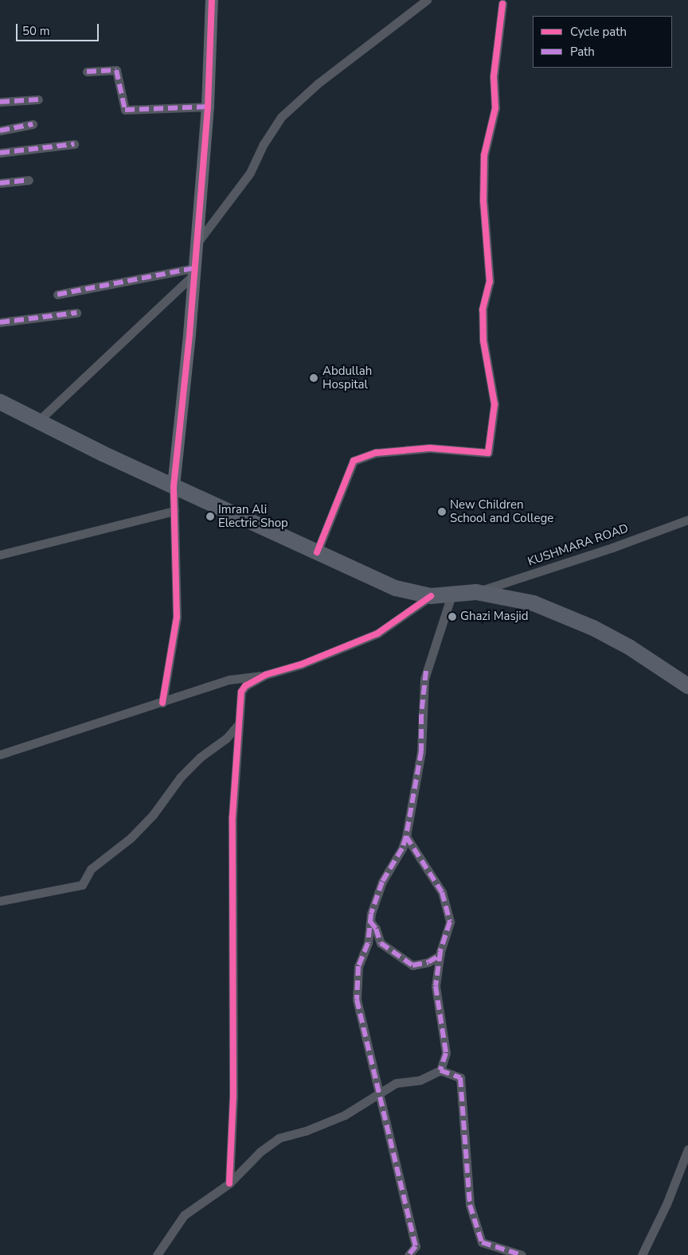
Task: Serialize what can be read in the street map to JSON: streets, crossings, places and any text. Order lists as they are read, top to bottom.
{
  "streets": {
    "street": ["KUSHMARA ROAD"]
  },
  "places": [
    "Abdullah Hospital",
    "New Children School and College",
    "Imran Ali Electric Shop",
    "Ghazi Masjid"
  ],
  "legend": ["Cycle path", "Path"],
  "scale_bar": "50 m"
}
